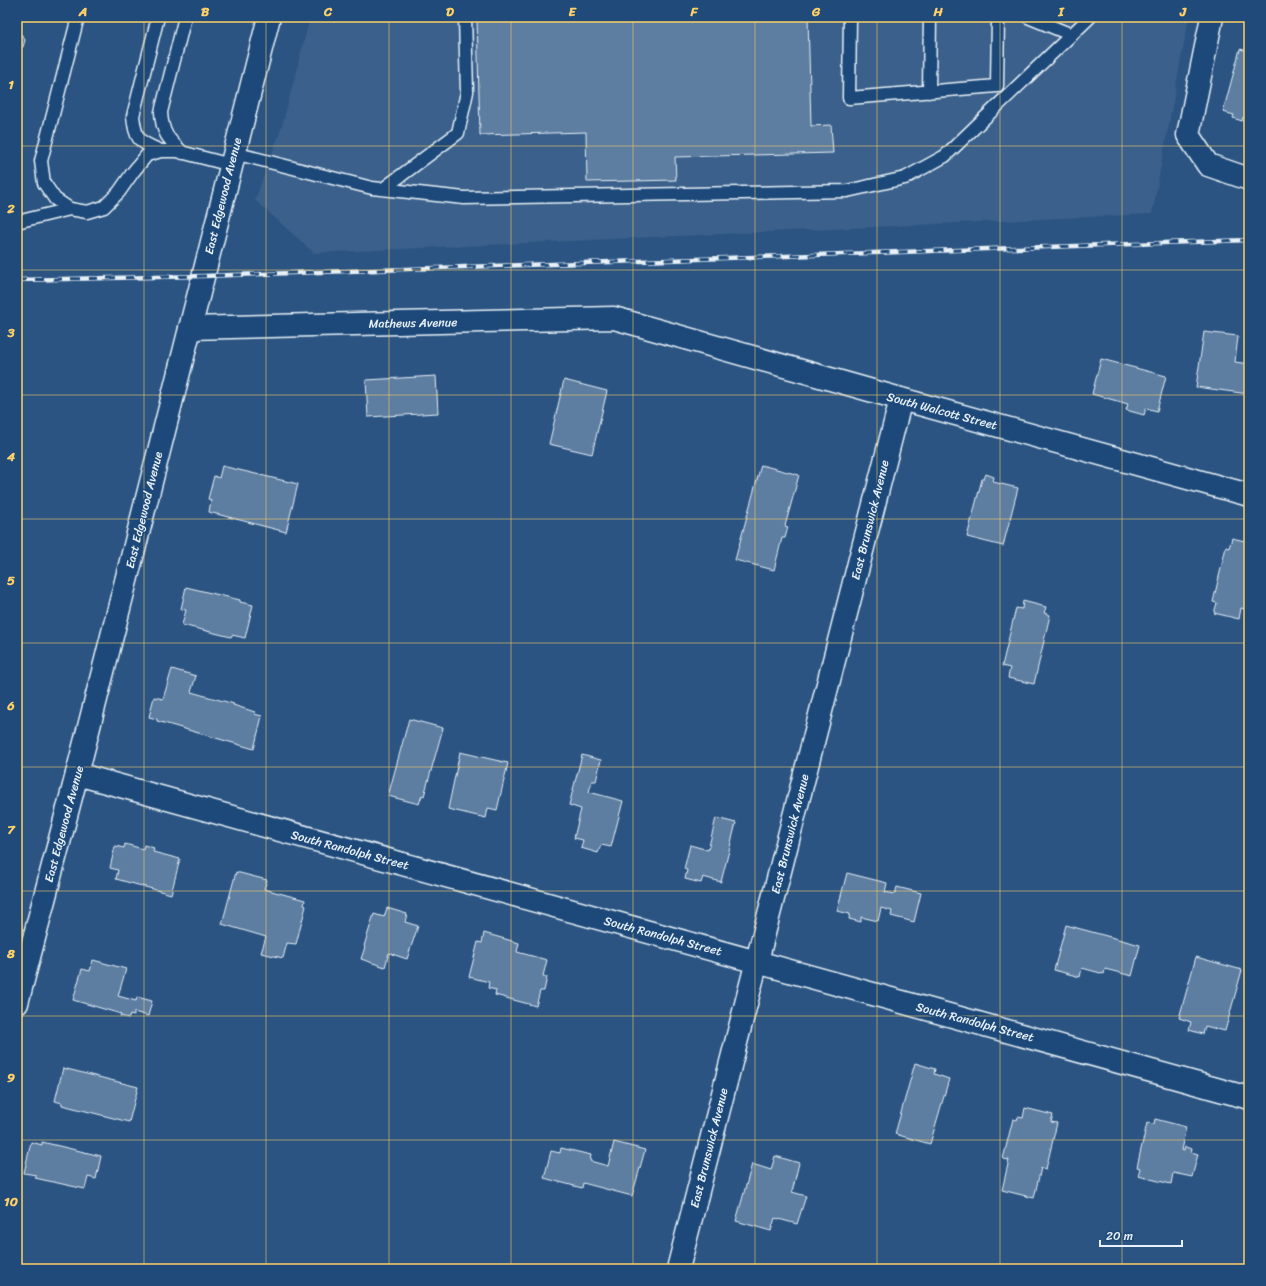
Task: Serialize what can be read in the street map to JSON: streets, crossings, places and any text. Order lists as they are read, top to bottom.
{
  "streets": {
    "street": [
      "East Edgewood Avenue",
      "Mathews Avenue",
      "South Walcott Street",
      "East Brunswick Avenue",
      "South Randolph Street"
    ]
  },
  "crossings": [
    ["East Edgewood Avenue", "Mathews Avenue"],
    ["East Edgewood Avenue", "South Randolph Street"],
    ["Mathews Avenue", "South Walcott Street"],
    ["South Walcott Street", "East Brunswick Avenue"],
    ["East Brunswick Avenue", "South Randolph Street"]
  ],
  "scale_bar": "20 m",
  "grid": {
    "columns": [
      "A",
      "B",
      "C",
      "D",
      "E",
      "F",
      "G",
      "H",
      "I",
      "J"
    ],
    "rows": [
      "1",
      "2",
      "3",
      "4",
      "5",
      "6",
      "7",
      "8",
      "9",
      "10"
    ]
  }
}
